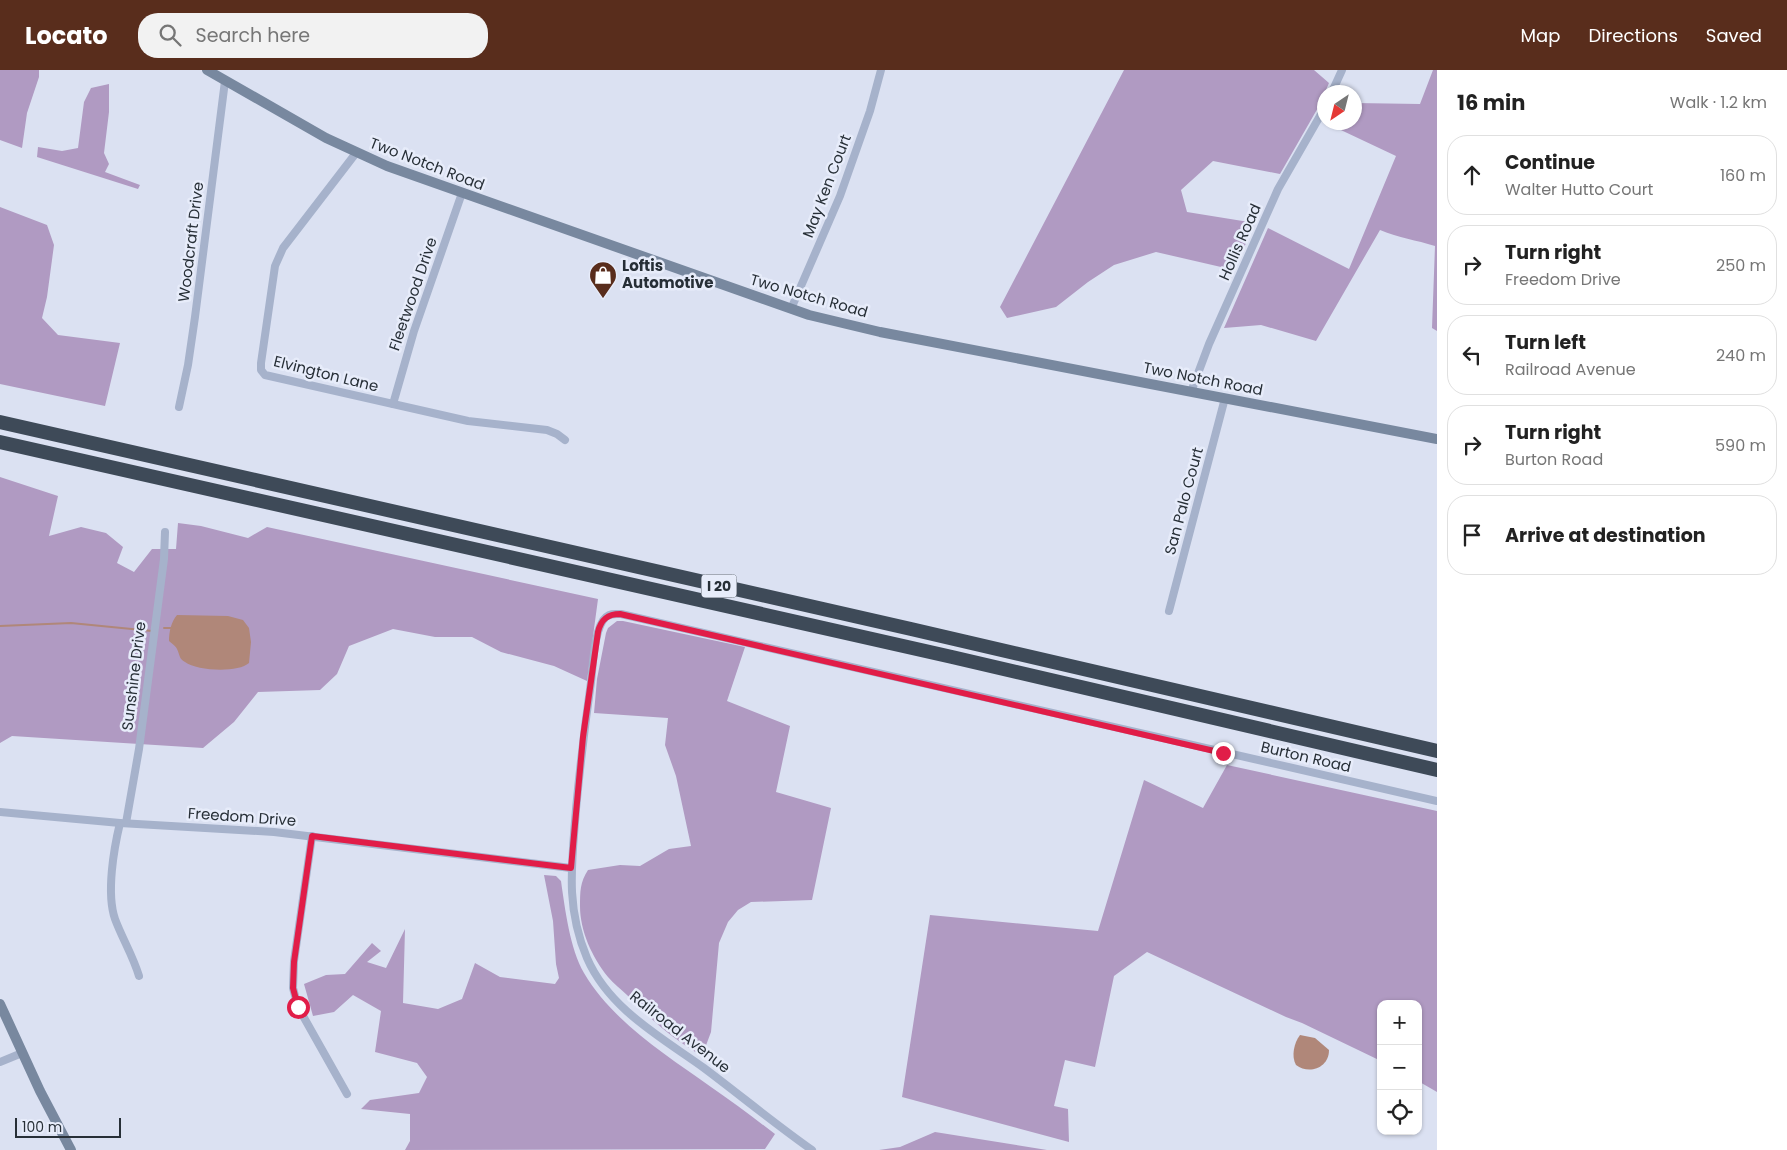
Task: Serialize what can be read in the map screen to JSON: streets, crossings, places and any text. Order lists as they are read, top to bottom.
{
  "streets": {
    "highway": ["I 20"],
    "street": [
      "Two Notch Road",
      "May Ken Court",
      "Woodcraft Drive",
      "Hollis Road",
      "Fleetwood Drive",
      "Elvington Lane",
      "San Palo Court",
      "Sunshine Drive",
      "Burton Road",
      "Freedom Drive",
      "Railroad Avenue"
    ]
  },
  "crossings": [
    ["Two Notch Road", "May Ken Court"],
    ["Two Notch Road", "Woodcraft Drive"],
    ["Two Notch Road", "Hollis Road"],
    ["Two Notch Road", "Fleetwood Drive"],
    ["Two Notch Road", "Elvington Lane"],
    ["Two Notch Road", "San Palo Court"],
    ["Fleetwood Drive", "Elvington Lane"],
    ["Sunshine Drive", "Freedom Drive"],
    ["Burton Road", "Railroad Avenue"],
    ["Freedom Drive", "Railroad Avenue"]
  ],
  "places": {
    "shop": ["Loftis Automotive"]
  },
  "scale_bar": "100 m",
  "north": "bottom left",
  "page": {
    "header": "Locato",
    "search": "Search here",
    "nav": ["Map", "Directions", "Saved"],
    "heading": ["16 min", "Walk · 1.2 km"],
    "list": [
      ["Continue", "Walter Hutto Court", "160 m"],
      ["Turn right", "Freedom Drive", "250 m"],
      ["Turn left", "Railroad Avenue", "240 m"],
      ["Turn right", "Burton Road", "590 m"],
      "Arrive at destination"
    ],
    "map_buttons": ["+", "−"],
    "scale": "100 m"
  }
}
